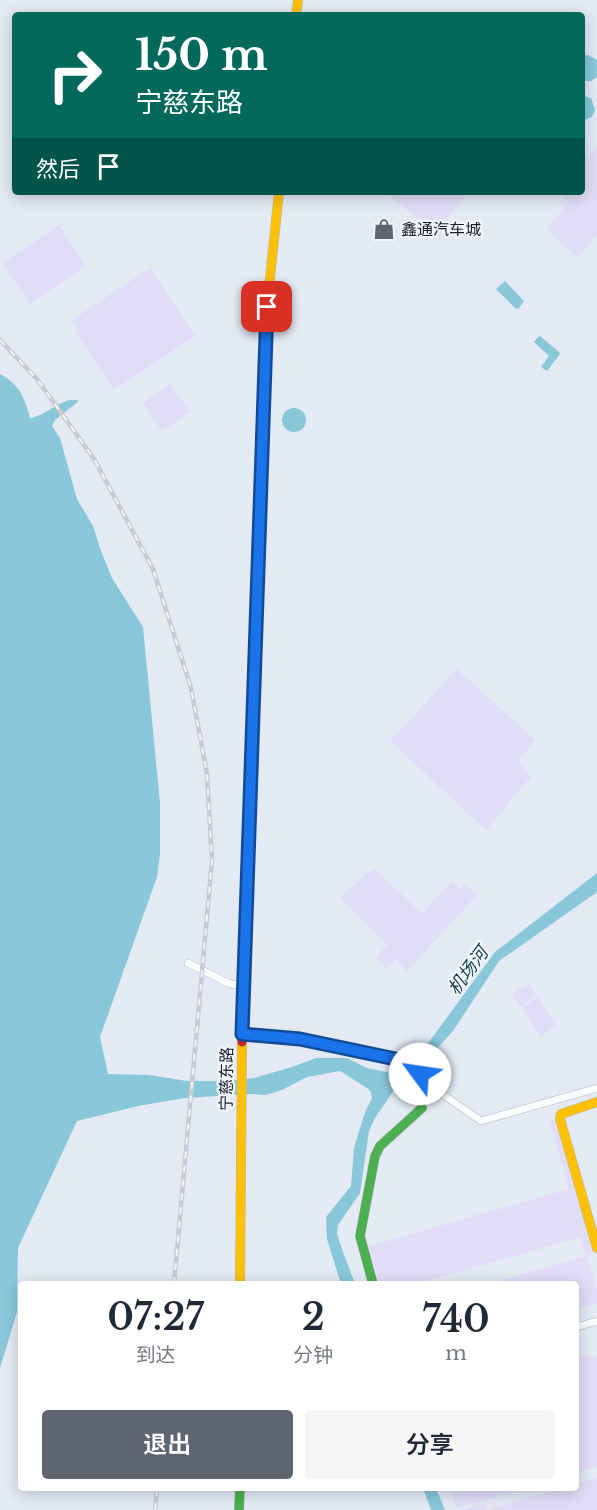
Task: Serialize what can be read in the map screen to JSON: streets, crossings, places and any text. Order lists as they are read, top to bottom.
{
  "streets": {
    "main road": ["宁慈东路"]
  },
  "water": ["机场河"],
  "places": {
    "shop": ["鑫通汽车城"]
  },
  "page": {
    "turn": ["150 m", "宁慈东路"],
    "then": "然后",
    "eta": [
      "07:27",
      "到达",
      "2",
      "分钟",
      "740",
      "m"
    ],
    "buttons": ["退出", "分享"]
  }
}
